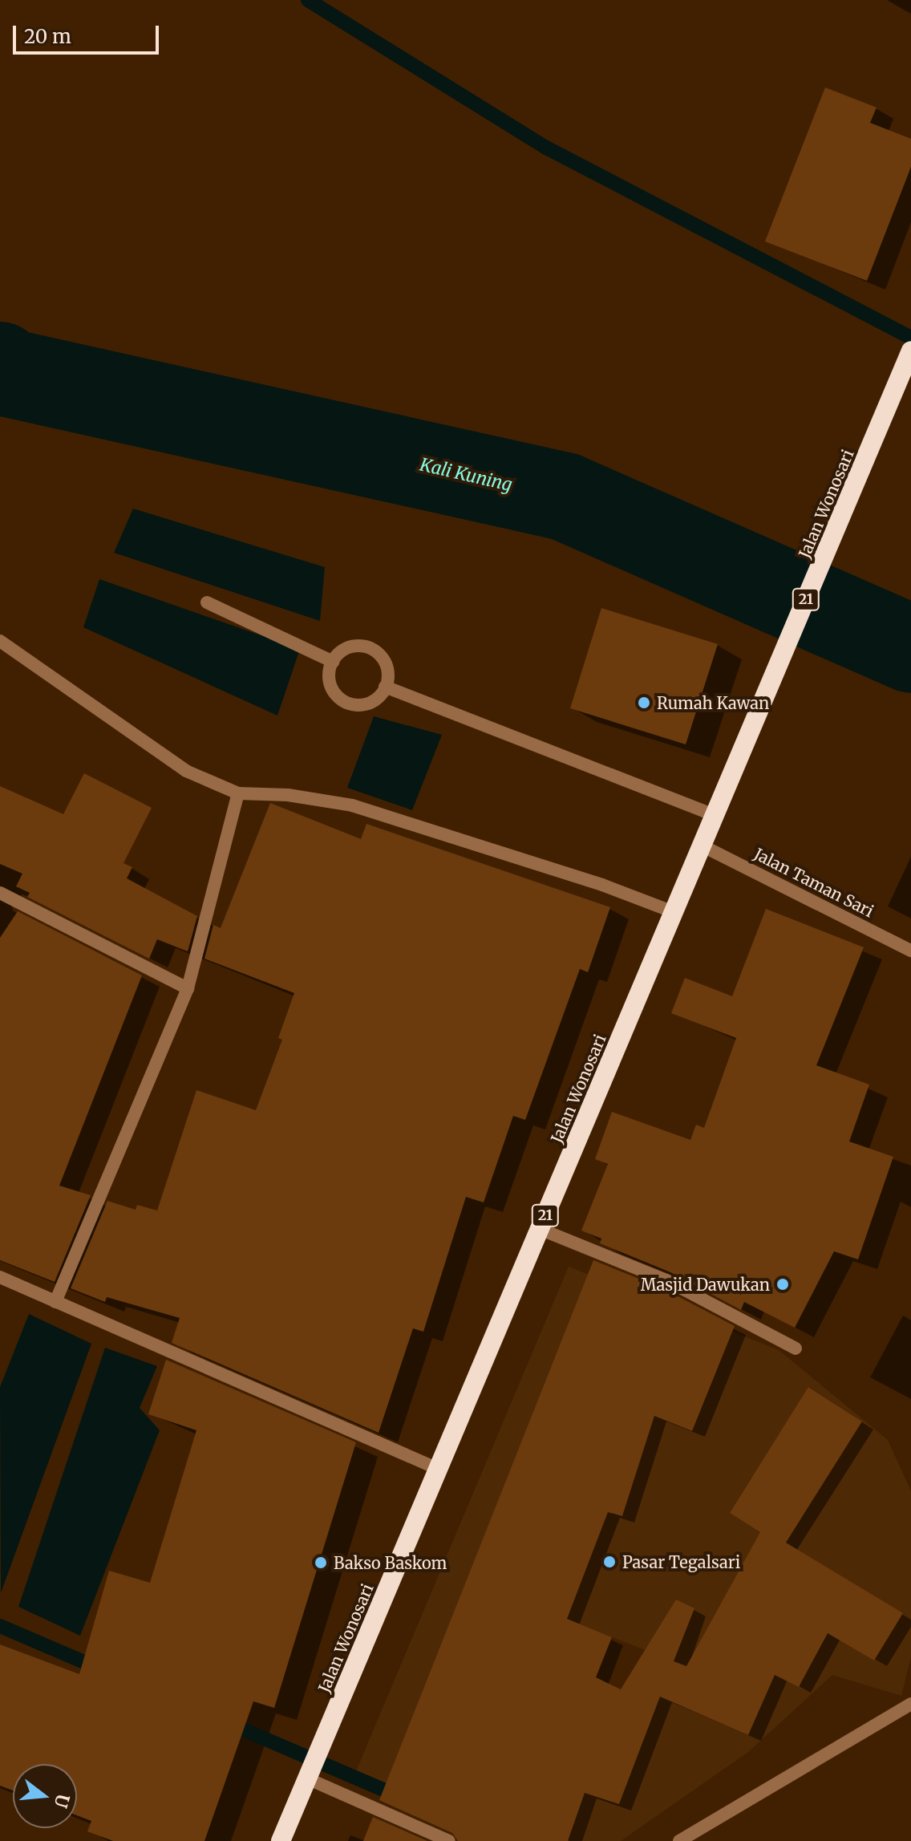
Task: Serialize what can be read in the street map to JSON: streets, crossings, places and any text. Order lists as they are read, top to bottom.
{
  "streets": {
    "highway": ["Jalan Wonosari", "21"],
    "street": ["Jalan Taman Sari"]
  },
  "crossings": [
    ["Jalan Wonosari", "Jalan Taman Sari"]
  ],
  "water": ["Kali Kuning"],
  "places": [
    "Rumah Kawan",
    "Masjid Dawukan",
    "Pasar Tegalsari",
    "Bakso Baskom"
  ],
  "scale_bar": "20 m",
  "north": "right"
}
